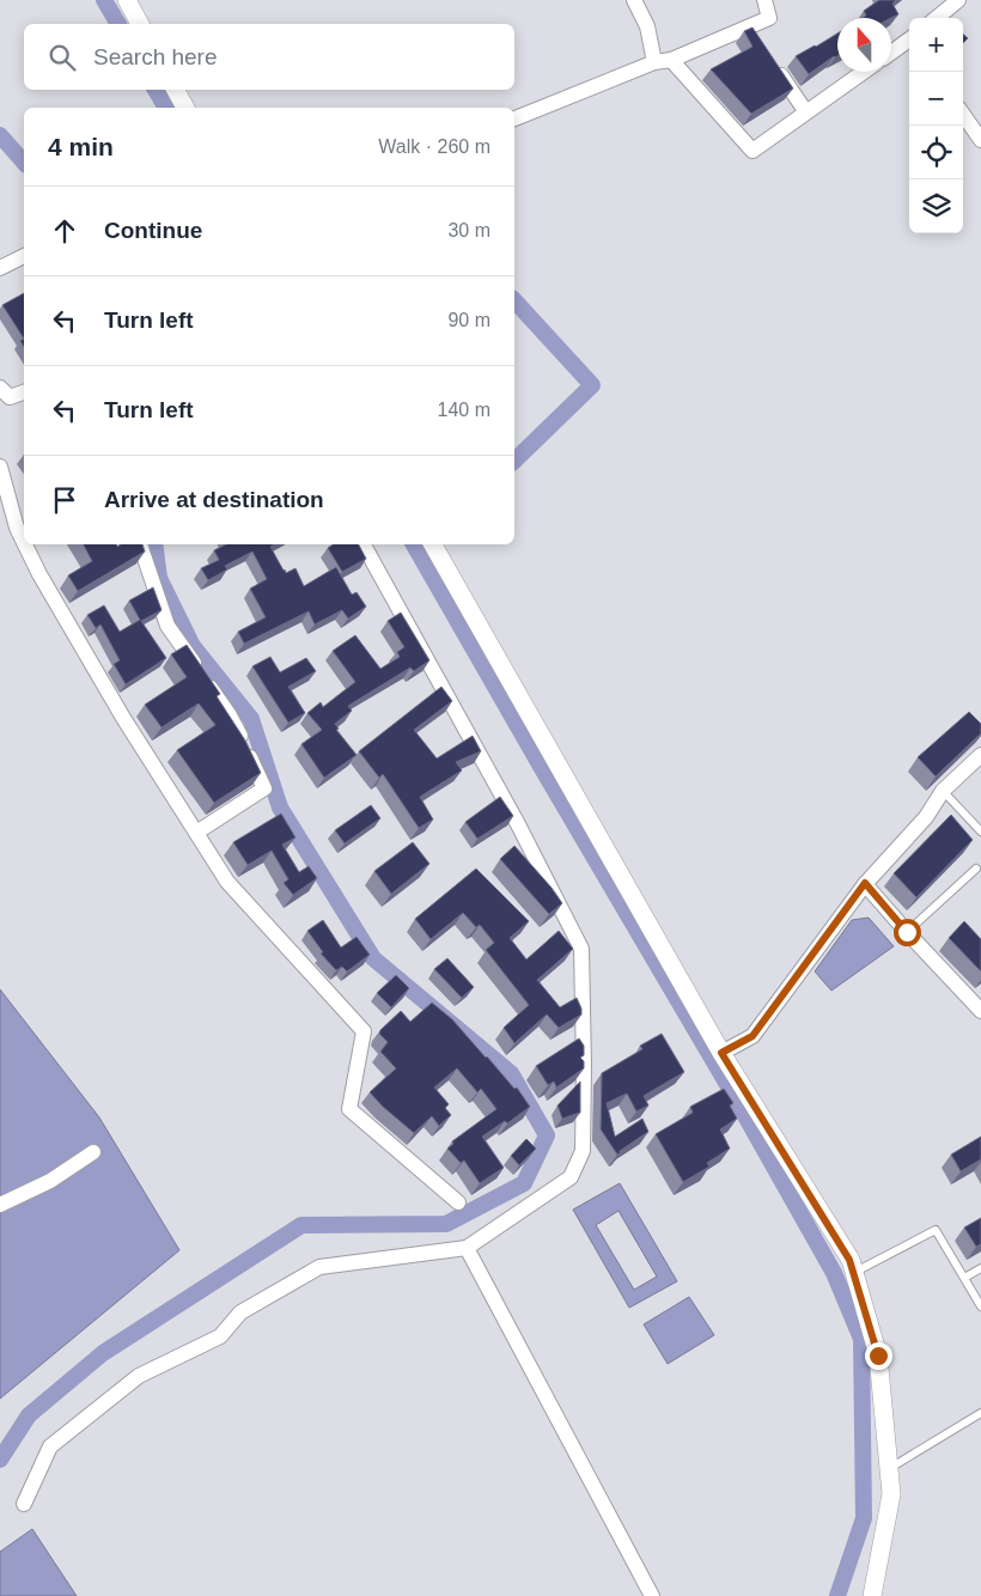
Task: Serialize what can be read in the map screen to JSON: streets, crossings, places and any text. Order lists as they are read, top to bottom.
{
  "north": "top",
  "page": {
    "map_buttons": ["+", "−"],
    "search": "Search here",
    "heading": ["4 min", "Walk · 260 m"],
    "list": [
      ["Continue", "30 m"],
      ["Turn left", "90 m"],
      ["Turn left", "140 m"],
      "Arrive at destination"
    ]
  }
}
